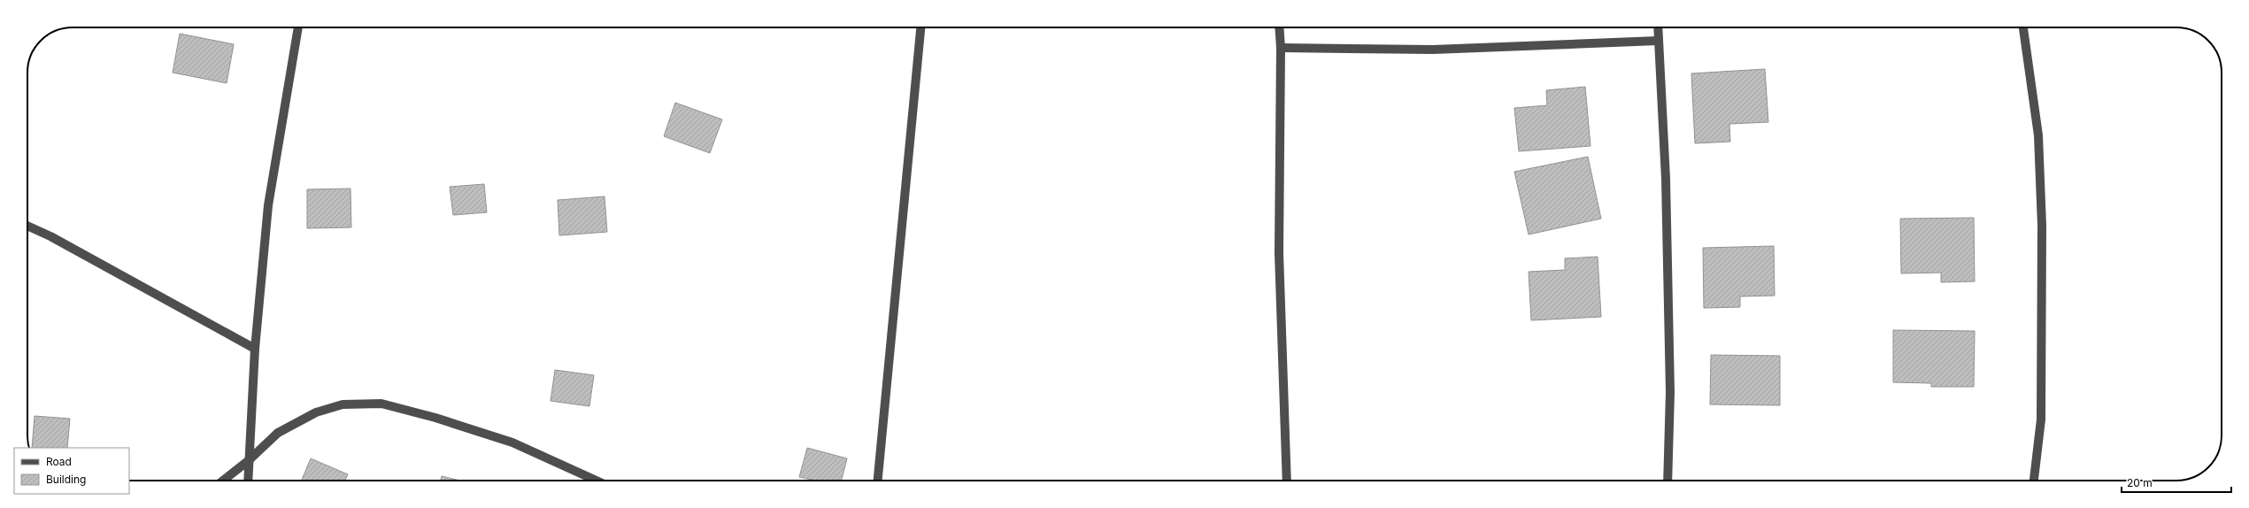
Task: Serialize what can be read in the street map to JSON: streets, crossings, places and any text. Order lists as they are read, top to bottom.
{
  "legend": ["Road", "Building"],
  "scale_bar": "20 m"
}
